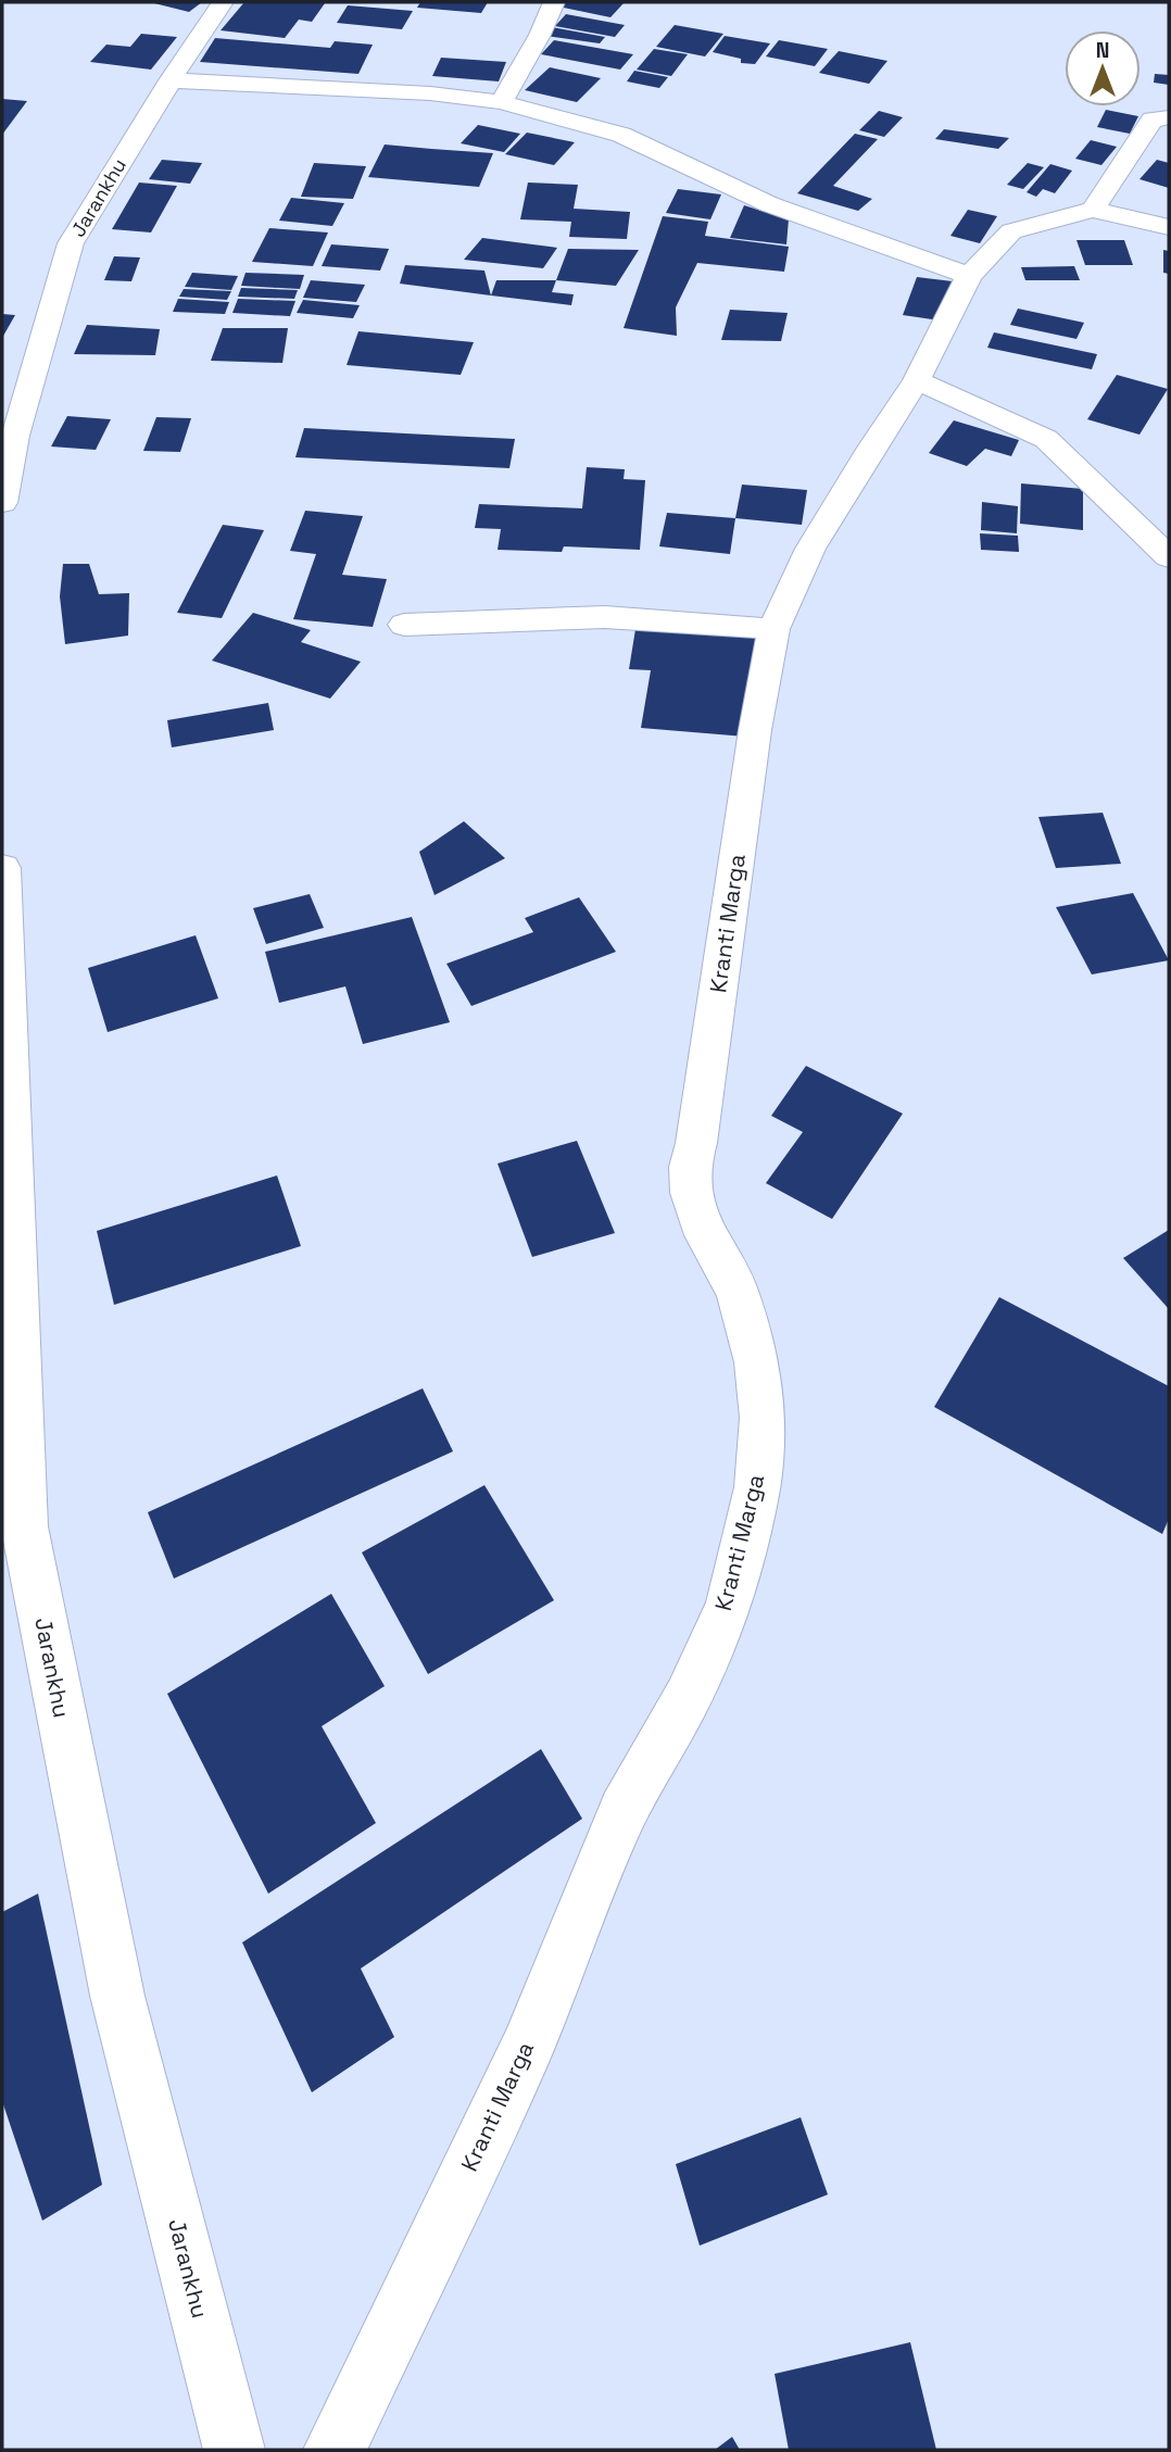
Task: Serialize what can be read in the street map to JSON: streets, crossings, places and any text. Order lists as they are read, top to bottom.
{
  "streets": {
    "street": ["Jarankhu", "Kranti Marga"]
  },
  "north": "top"
}
